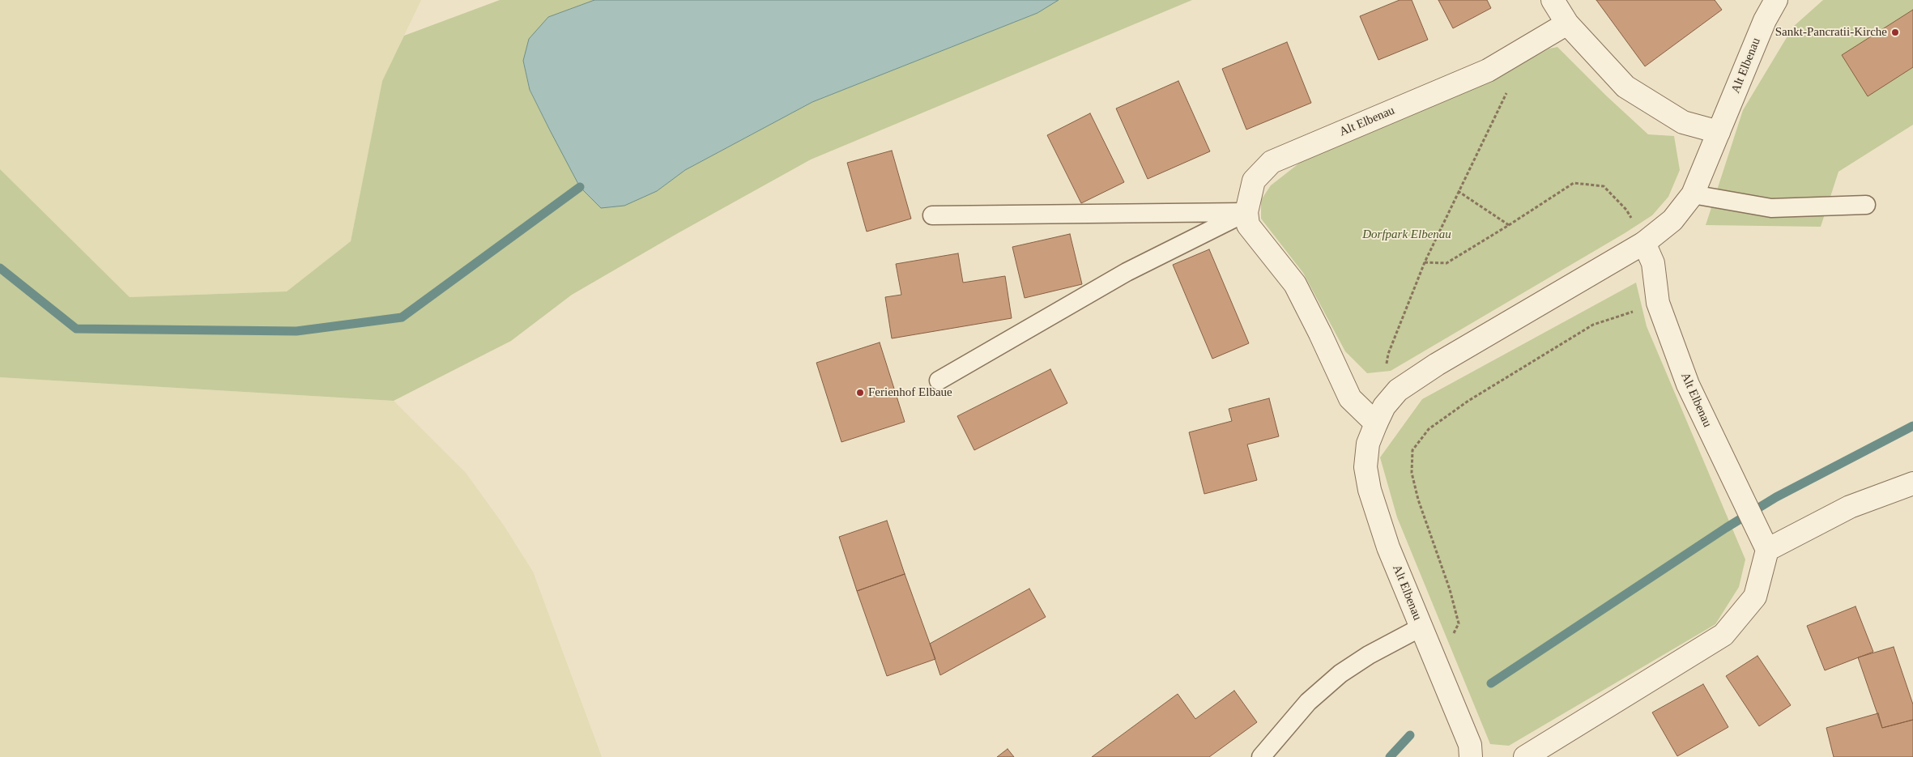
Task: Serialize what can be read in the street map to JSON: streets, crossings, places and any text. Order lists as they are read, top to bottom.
{
  "streets": {
    "street": ["Alt Elbenau"]
  },
  "parks": ["Dorfpark Elbenau"],
  "places": ["Sankt-Pancratii-Kirche", "Ferienhof Elbaue"]
}
